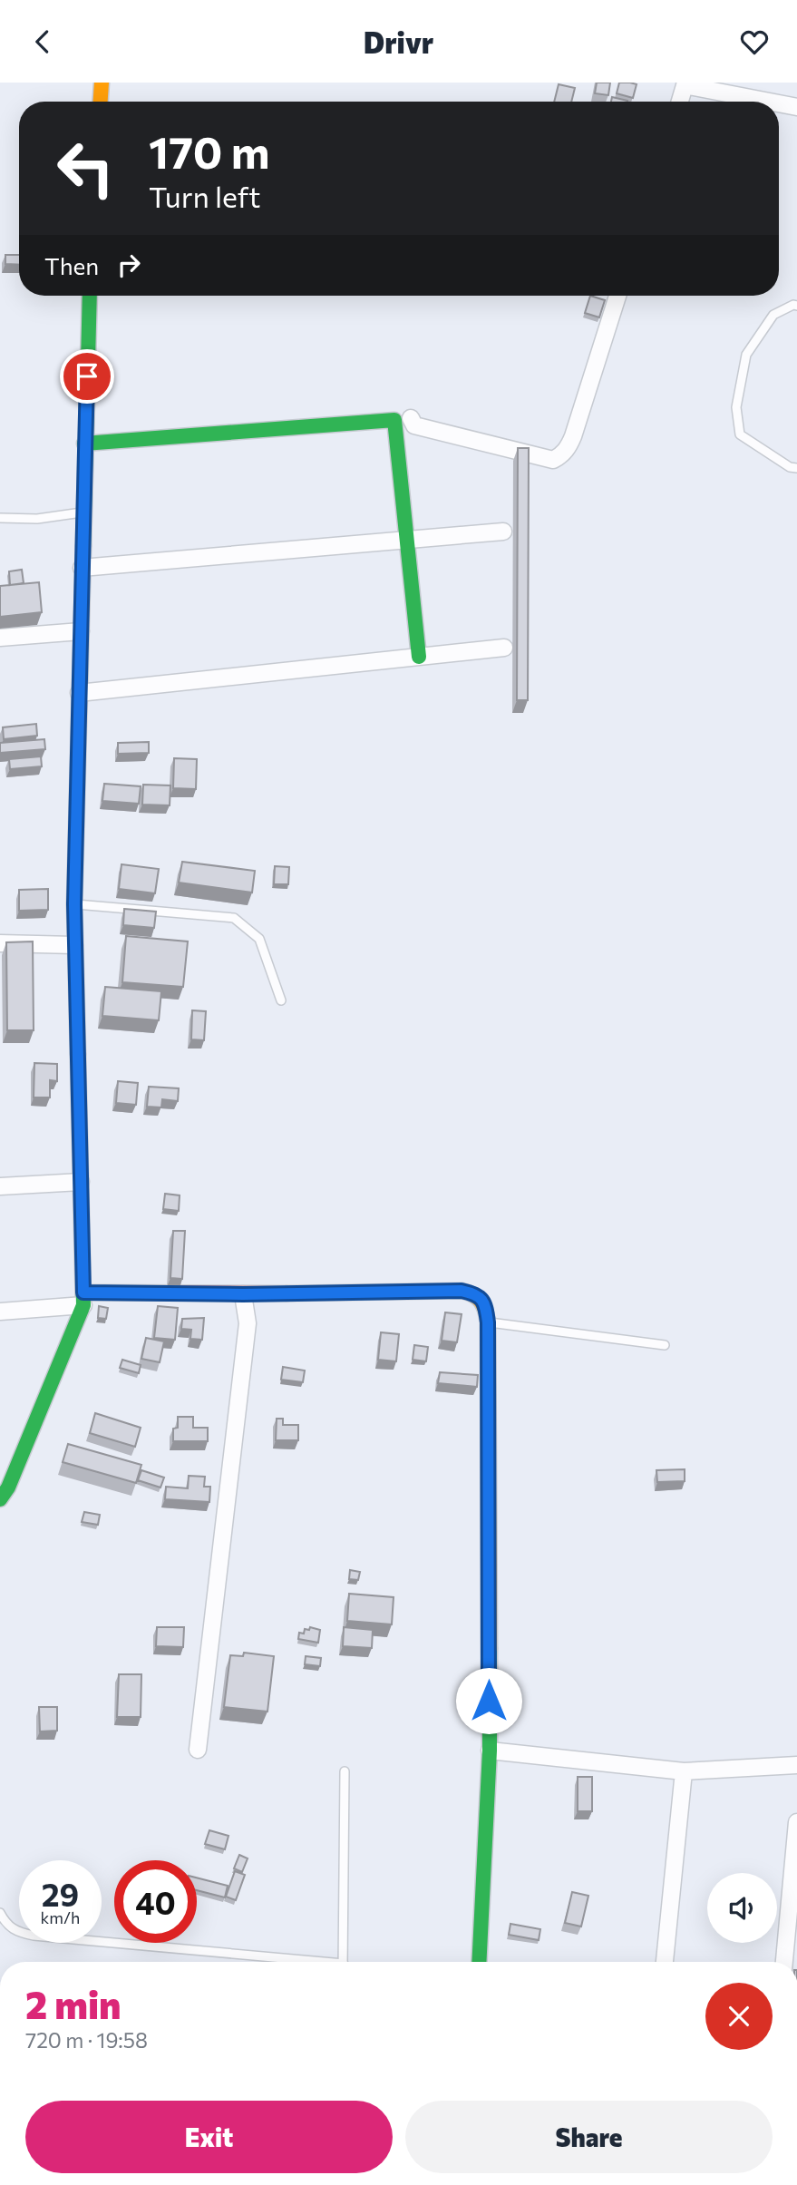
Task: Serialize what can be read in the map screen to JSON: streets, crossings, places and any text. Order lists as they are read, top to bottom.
{
  "page": {
    "header": "Drivr",
    "turn": ["170 m", "Turn left"],
    "then": "Then",
    "speed": "29 km/h",
    "limit": "40",
    "heading": ["2 min", "720 m · 19:58"],
    "buttons": ["Exit", "Share"]
  }
}
